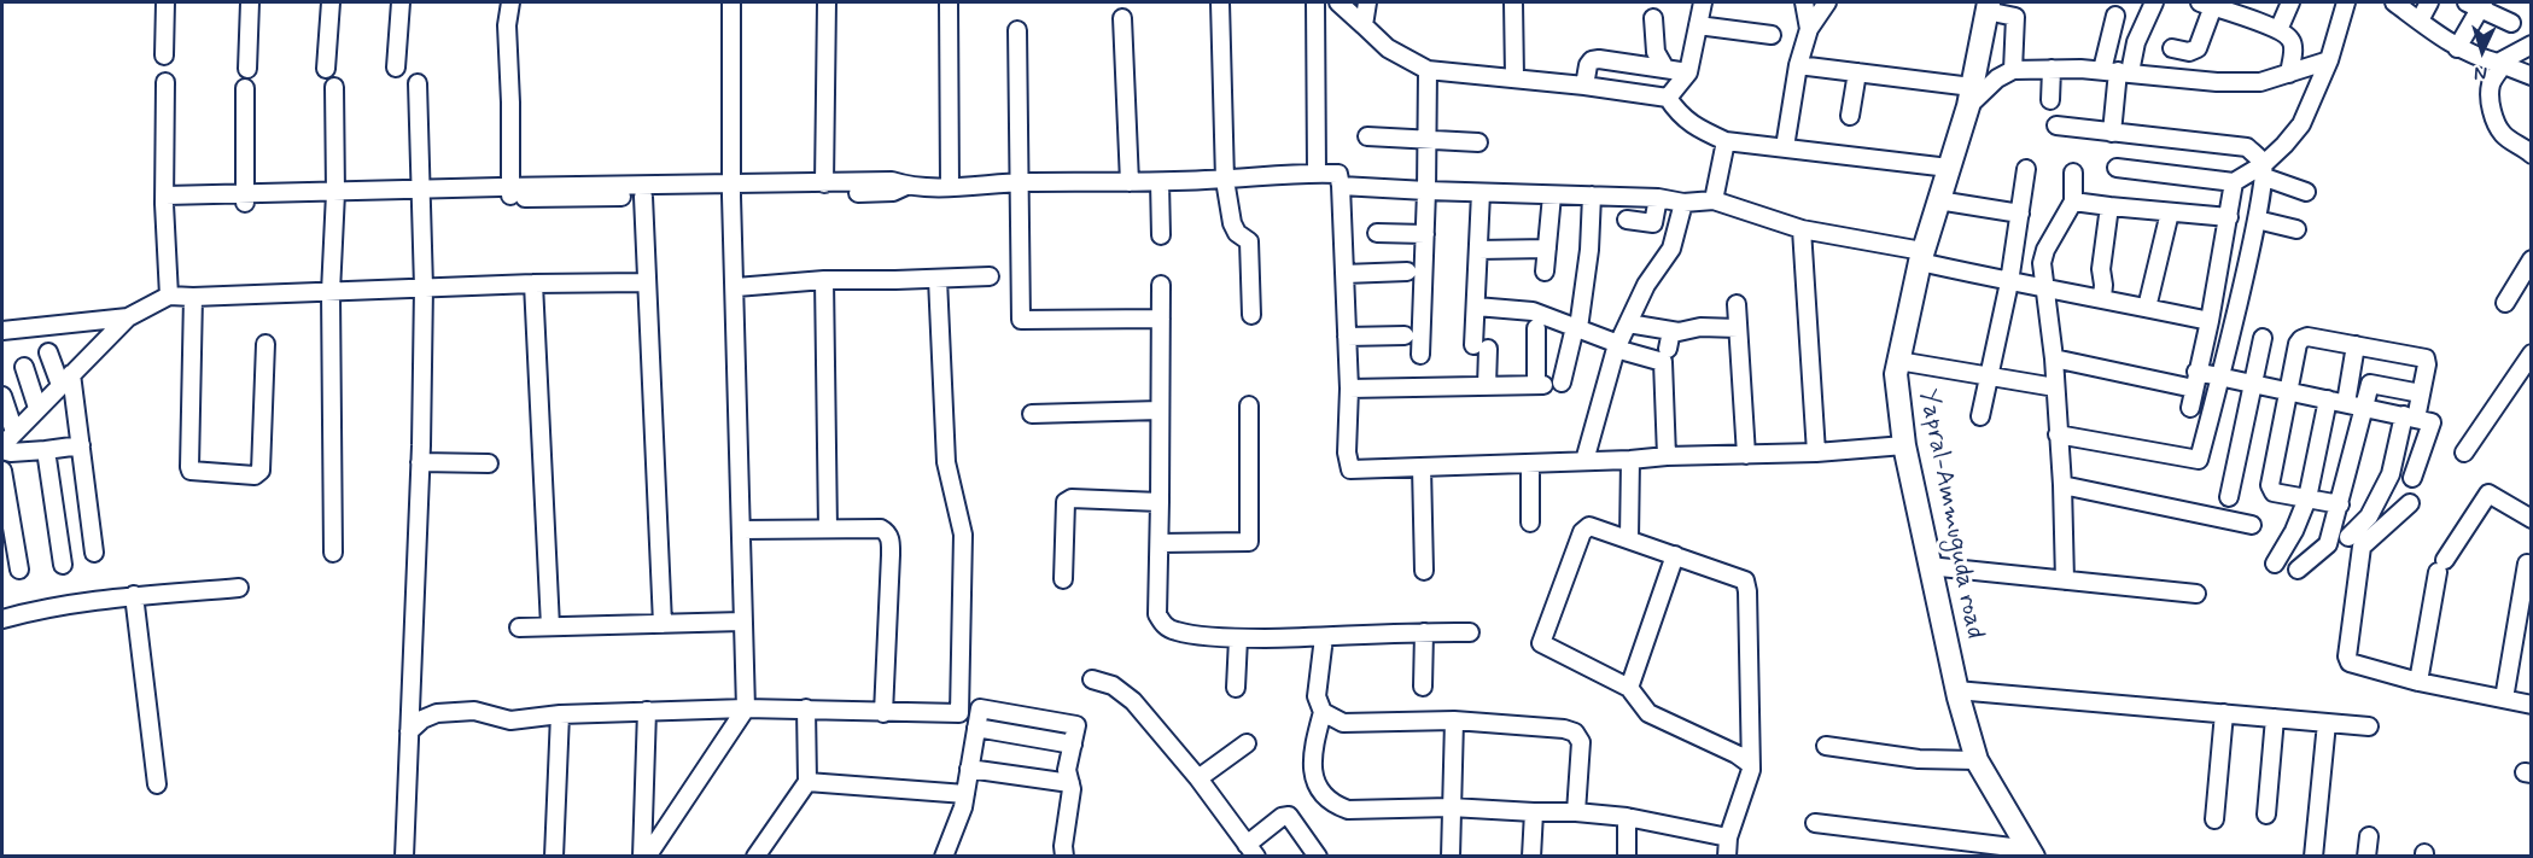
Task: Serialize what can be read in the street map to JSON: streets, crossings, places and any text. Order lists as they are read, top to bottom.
{
  "streets": {
    "main road": ["Yapral-Ammuguda road"]
  },
  "north": "bottom"
}
